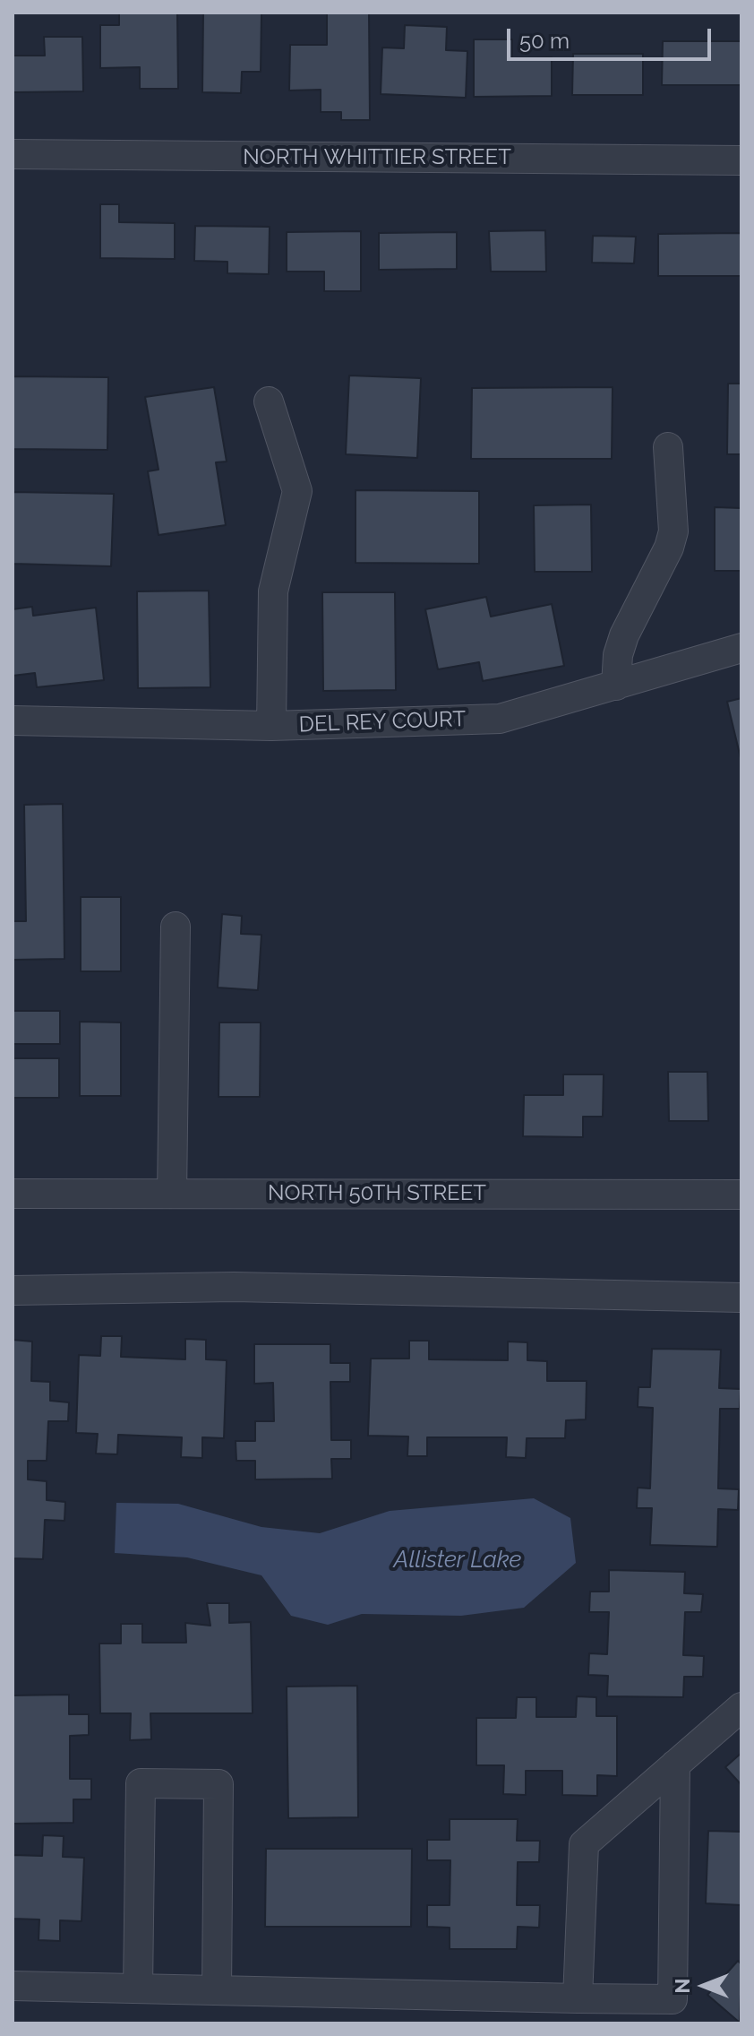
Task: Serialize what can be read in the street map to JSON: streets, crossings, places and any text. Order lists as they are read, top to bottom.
{
  "streets": {
    "street": ["NORTH WHITTIER STREET", "DEL REY COURT", "NORTH 50TH STREET"]
  },
  "water": ["Allister Lake"],
  "scale_bar": "50 m",
  "north": "left"
}
